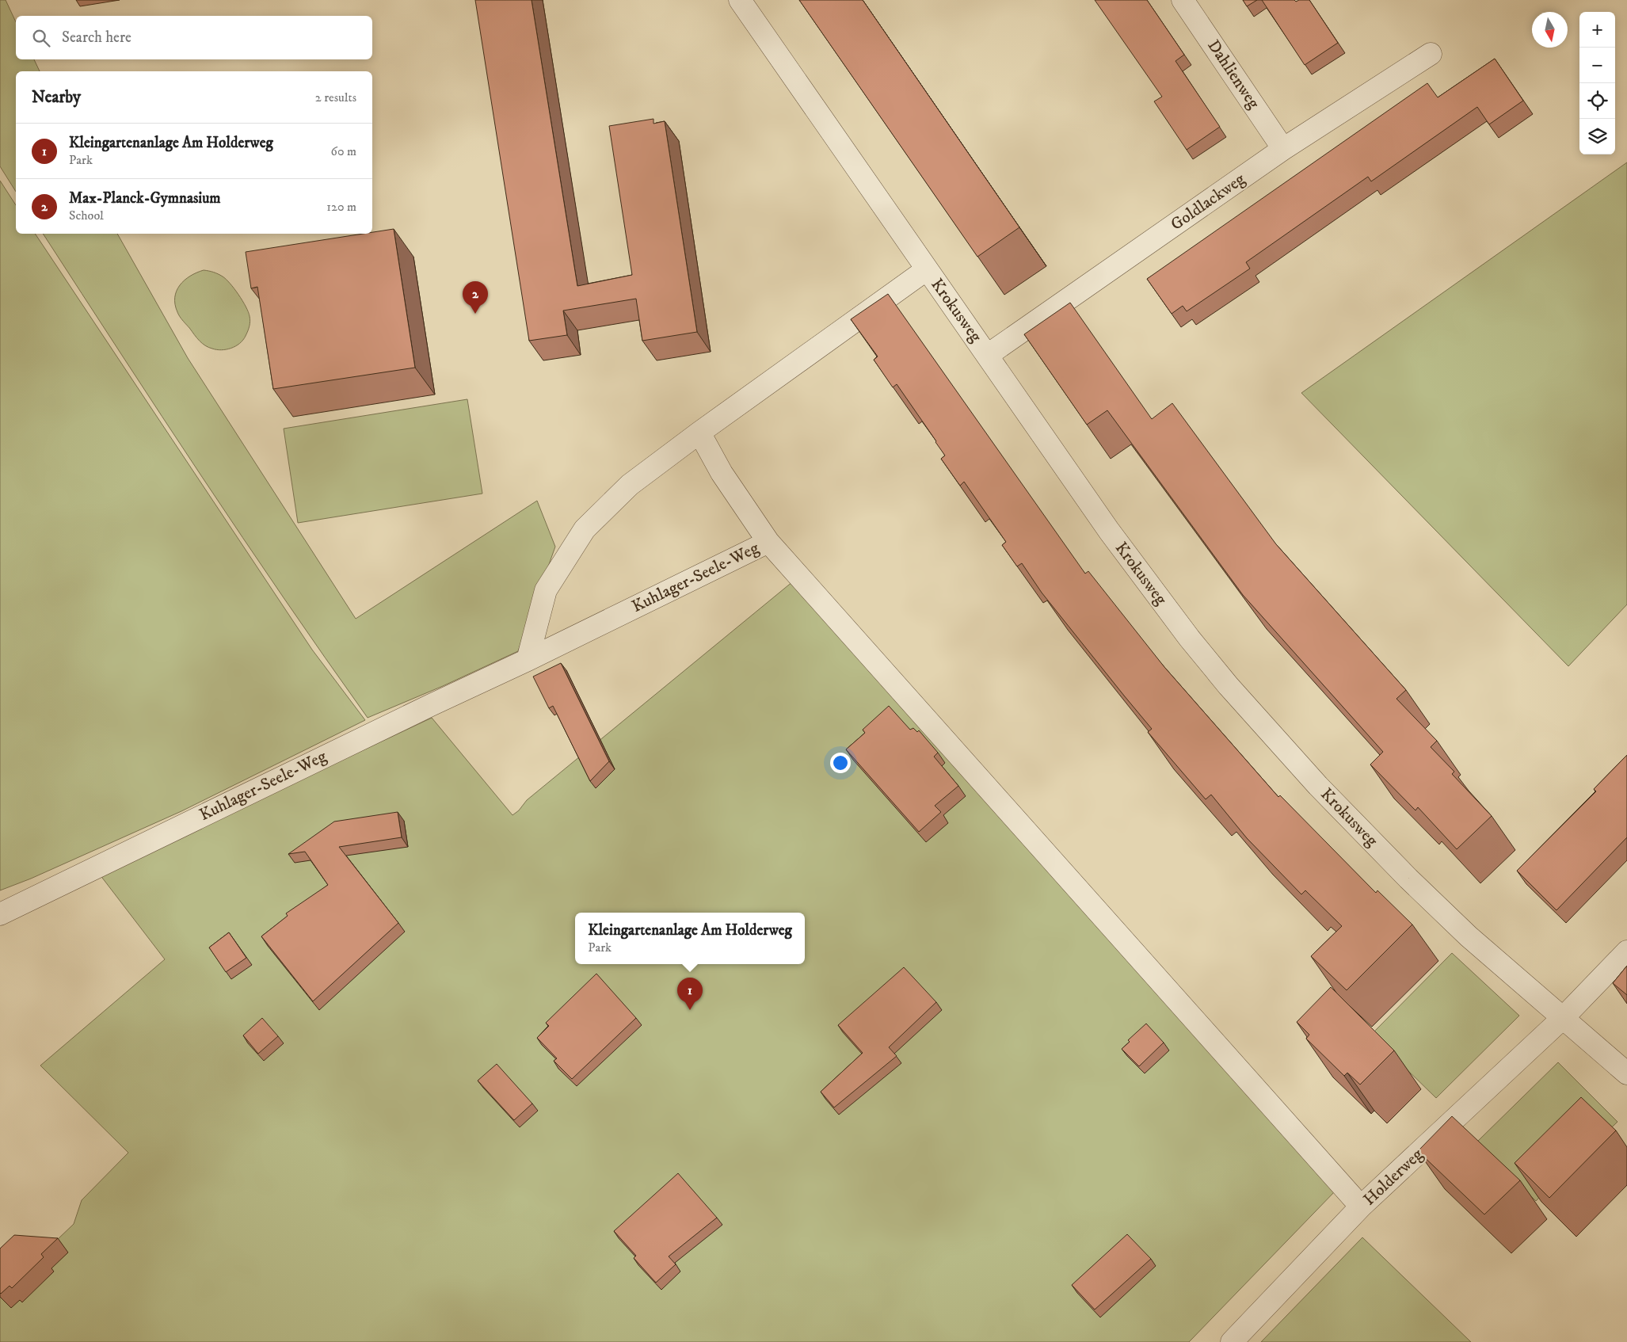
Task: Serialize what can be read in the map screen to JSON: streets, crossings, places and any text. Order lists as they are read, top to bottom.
{
  "streets": {
    "street": [
      "Dahlienweg",
      "Goldlackweg",
      "Krokusweg",
      "Kuhlager-Seele-Weg",
      "Holderweg"
    ]
  },
  "crossings": [
    ["Dahlienweg", "Goldlackweg"],
    ["Goldlackweg", "Krokusweg"],
    ["Krokusweg", "Holderweg"]
  ],
  "north": "bottom",
  "page": {
    "map_buttons": ["+", "−"],
    "search": "Search here",
    "heading": ["Nearby", "2 results"],
    "list": [
      {
        "mark": "1",
        "name": "Kleingartenanlage Am Holderweg",
        "note": "Park",
        "value": "60 m"
      },
      {
        "mark": "2",
        "name": "Max-Planck-Gymnasium",
        "note": "School",
        "value": "120 m"
      }
    ],
    "pins": ["2", "1"],
    "popup": ["Kleingartenanlage Am Holderweg", "Park"]
  }
}
